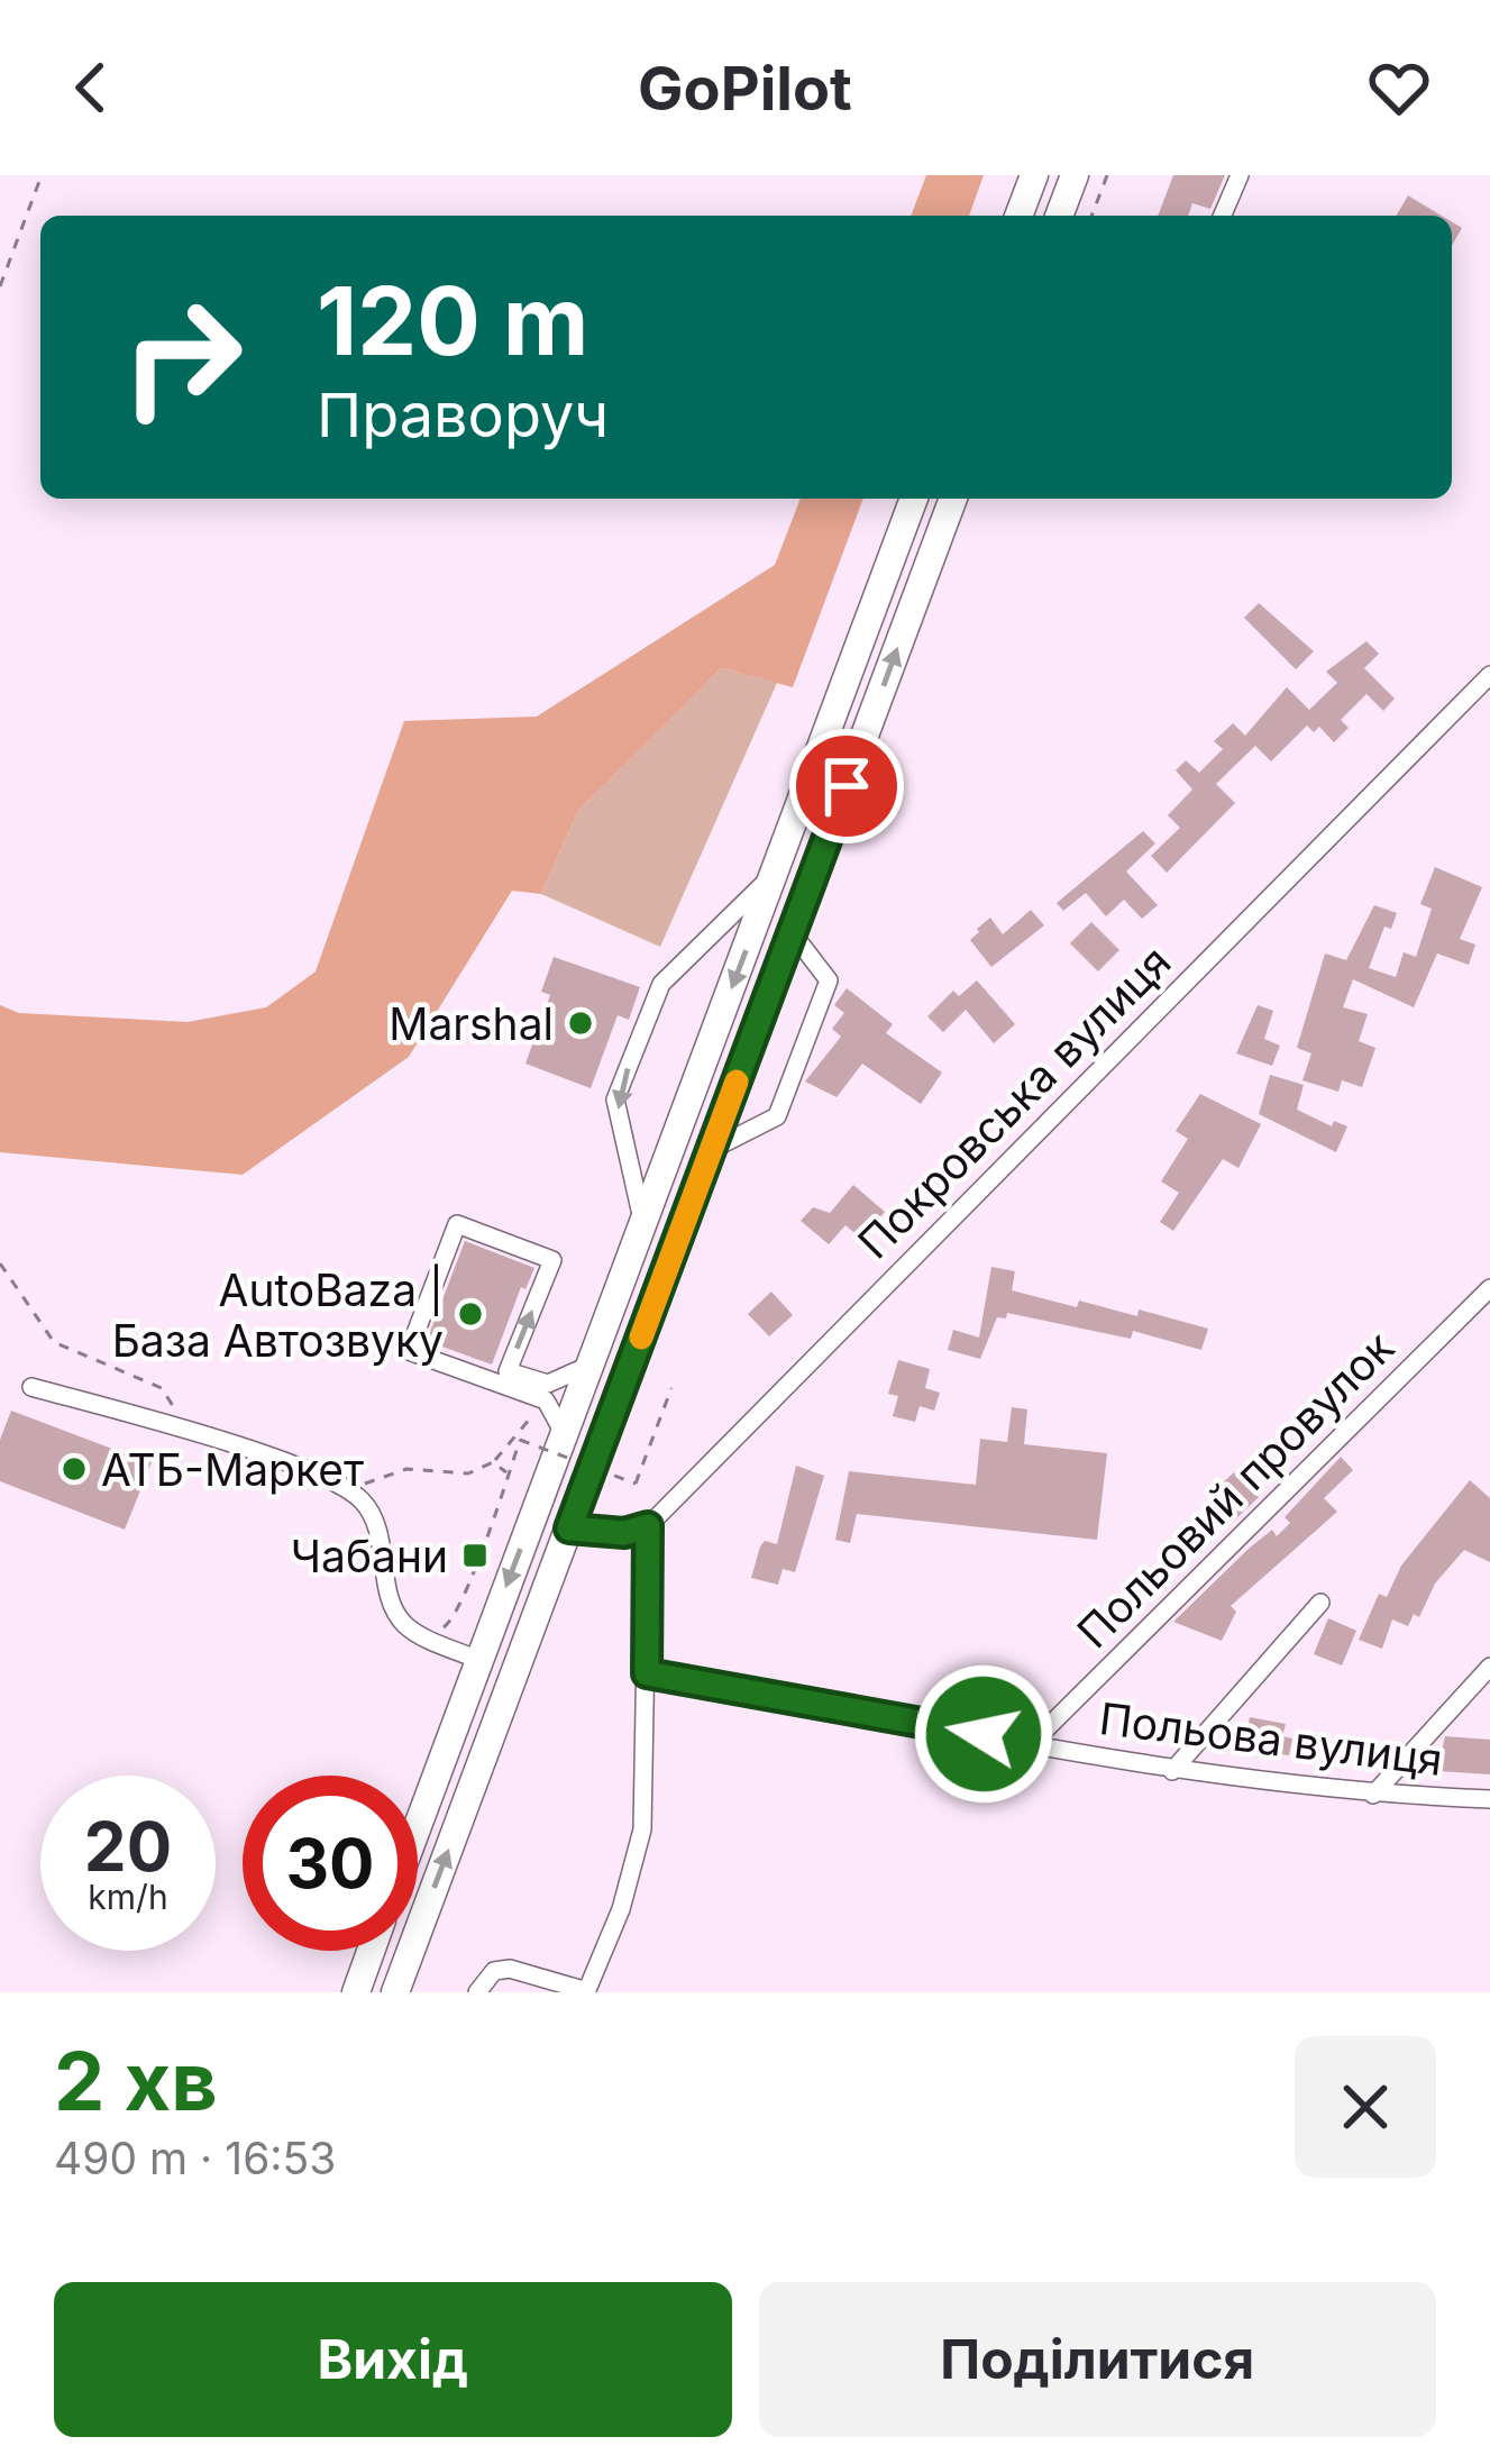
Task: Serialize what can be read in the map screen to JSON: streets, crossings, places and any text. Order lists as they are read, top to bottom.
{
  "streets": {
    "street": ["Покровська вулиця", "Польовий провулок", "Польова вулиця"]
  },
  "crossings": [
    ["Польовий провулок", "Польова вулиця"]
  ],
  "places": {
    "other": ["Marshal", "AutoBaza | База Автозвуку", "АТБ-Маркет"],
    "transit": ["Чабани"]
  },
  "page": {
    "header": "GoPilot",
    "turn": ["120 m", "Праворуч"],
    "speed": "20 km/h",
    "limit": "30",
    "heading": ["2 хв", "490 m · 16:53"],
    "buttons": ["Вихід", "Поділитися"]
  }
}
